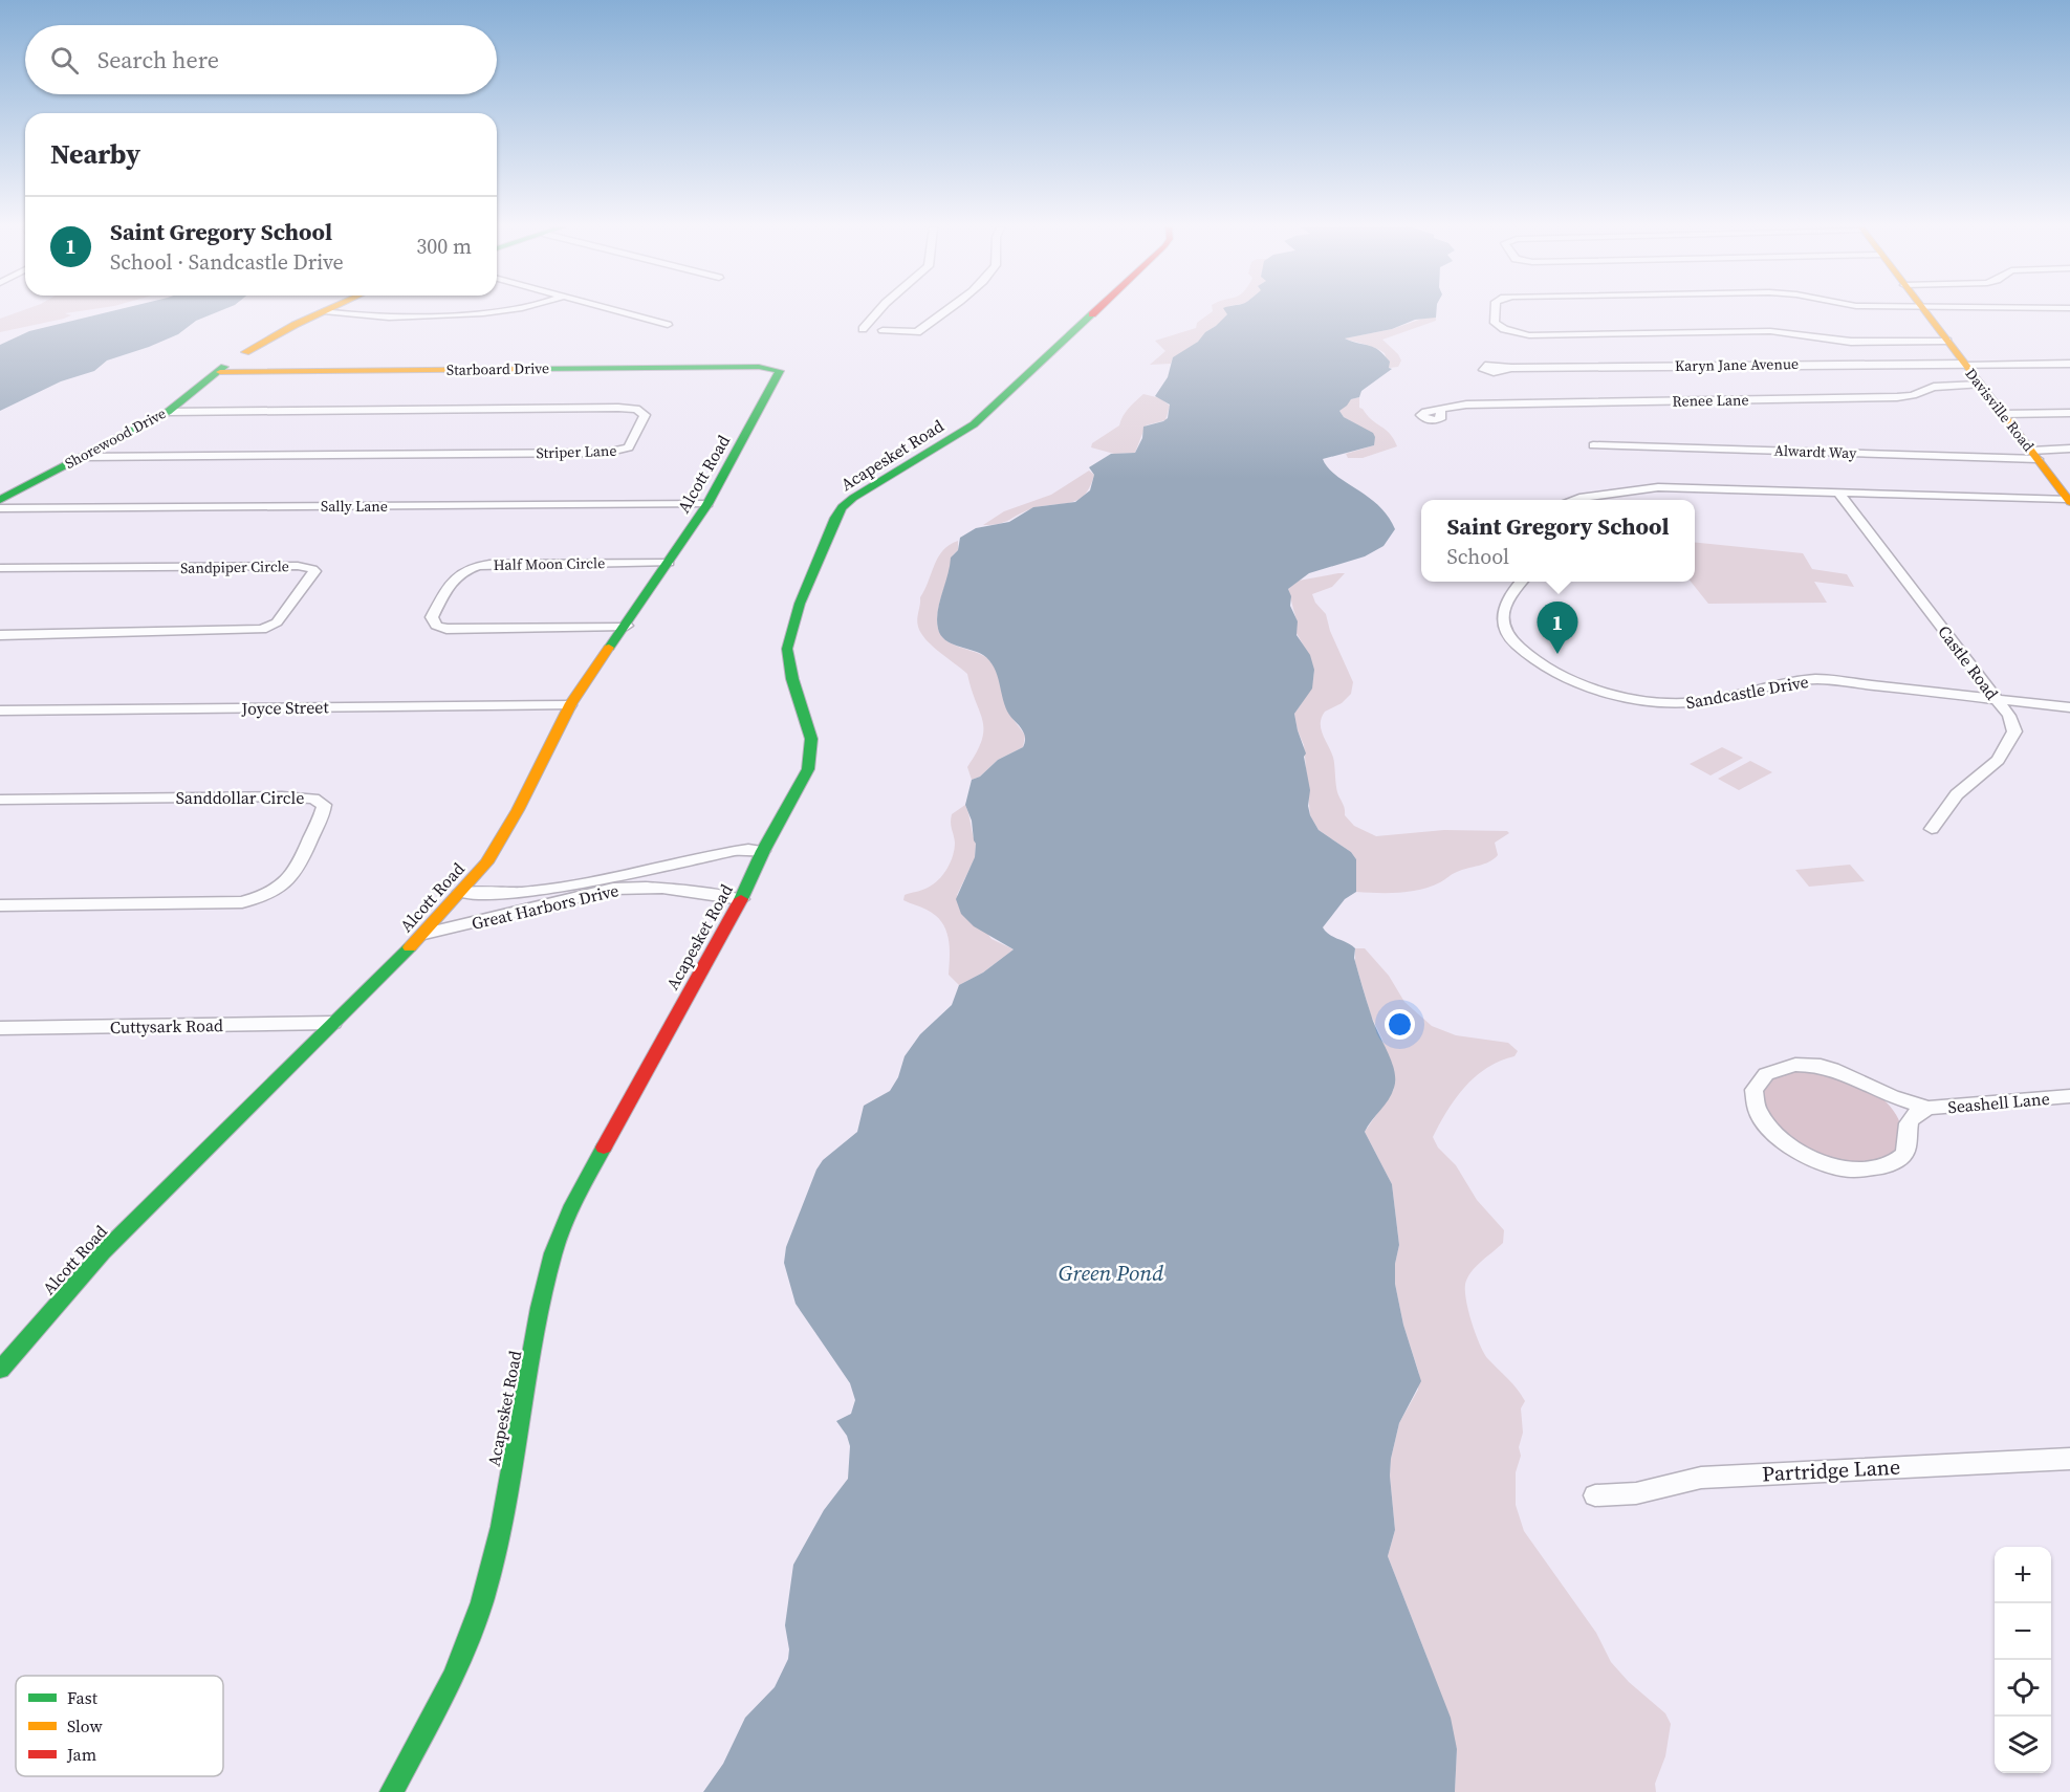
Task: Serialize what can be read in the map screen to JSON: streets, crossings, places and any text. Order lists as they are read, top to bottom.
{
  "streets": {
    "main road": [
      "Starboard Drive",
      "Davisville Road",
      "Shorewood Drive",
      "Acapesket Road",
      "Alcott Road"
    ],
    "street": [
      "Karyn Jane Avenue",
      "Renee Lane",
      "Striper Lane",
      "Alwardt Way",
      "Sally Lane",
      "Half Moon Circle",
      "Sandpiper Circle",
      "Castle Road",
      "Sandcastle Drive",
      "Joyce Street",
      "Sanddollar Circle",
      "Great Harbors Drive",
      "Cuttysark Road",
      "Seashell Lane",
      "Partridge Lane"
    ]
  },
  "crossings": [
    ["Karyn Jane Avenue", "Davisville Road"],
    ["Starboard Drive", "Shorewood Drive"],
    ["Starboard Drive", "Alcott Road"],
    ["Renee Lane", "Davisville Road"],
    ["Davisville Road", "Alwardt Way"],
    ["Shorewood Drive", "Striper Lane"],
    ["Acapesket Road", "Great Harbors Drive"],
    ["Alcott Road", "Sally Lane"],
    ["Alcott Road", "Half Moon Circle"],
    ["Alcott Road", "Joyce Street"],
    ["Alcott Road", "Great Harbors Drive"],
    ["Alcott Road", "Cuttysark Road"],
    ["Castle Road", "Sandcastle Drive"]
  ],
  "water": ["Green Pond"],
  "legend": ["Fast", "Slow", "Jam"],
  "page": {
    "search": "Search here",
    "heading": "Nearby",
    "list": [
      {
        "mark": "1",
        "name": "Saint Gregory School",
        "note": "School · Sandcastle Drive",
        "value": "300 m"
      }
    ],
    "popup": ["Saint Gregory School", "School"],
    "pins": "1",
    "map_buttons": ["+", "−"]
  }
}
